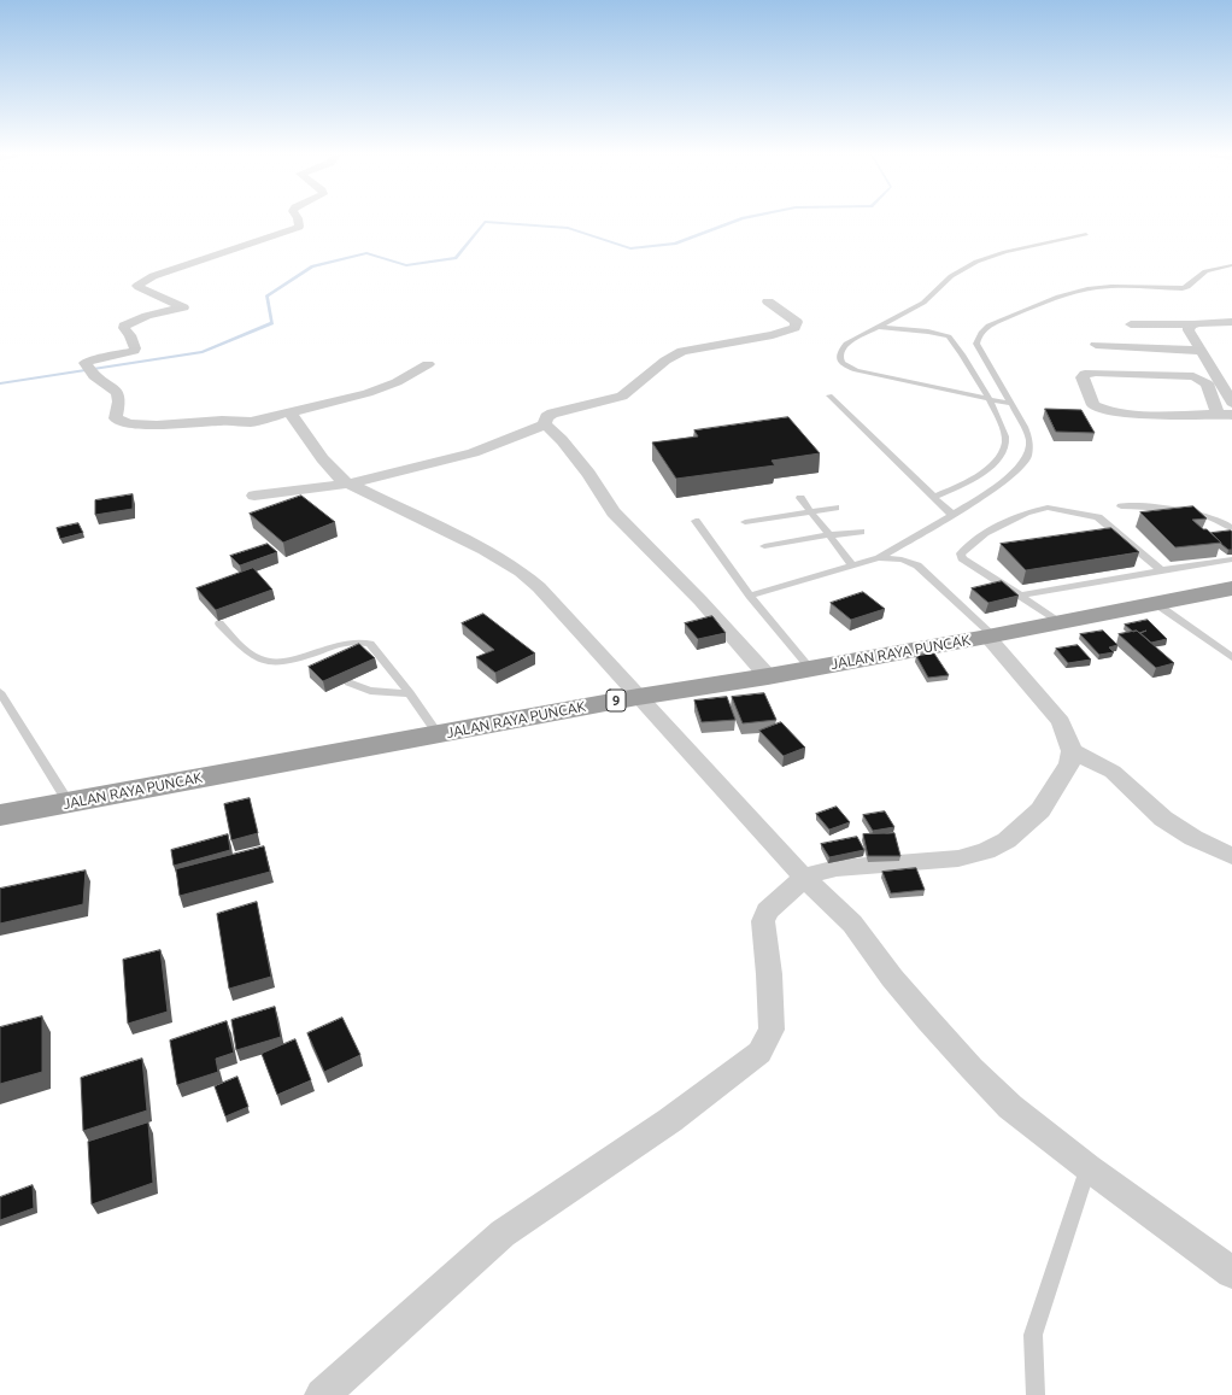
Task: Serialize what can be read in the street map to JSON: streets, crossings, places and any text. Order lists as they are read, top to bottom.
{
  "streets": {
    "highway": ["JALAN RAYA PUNCAK", "9"]
  }
}
